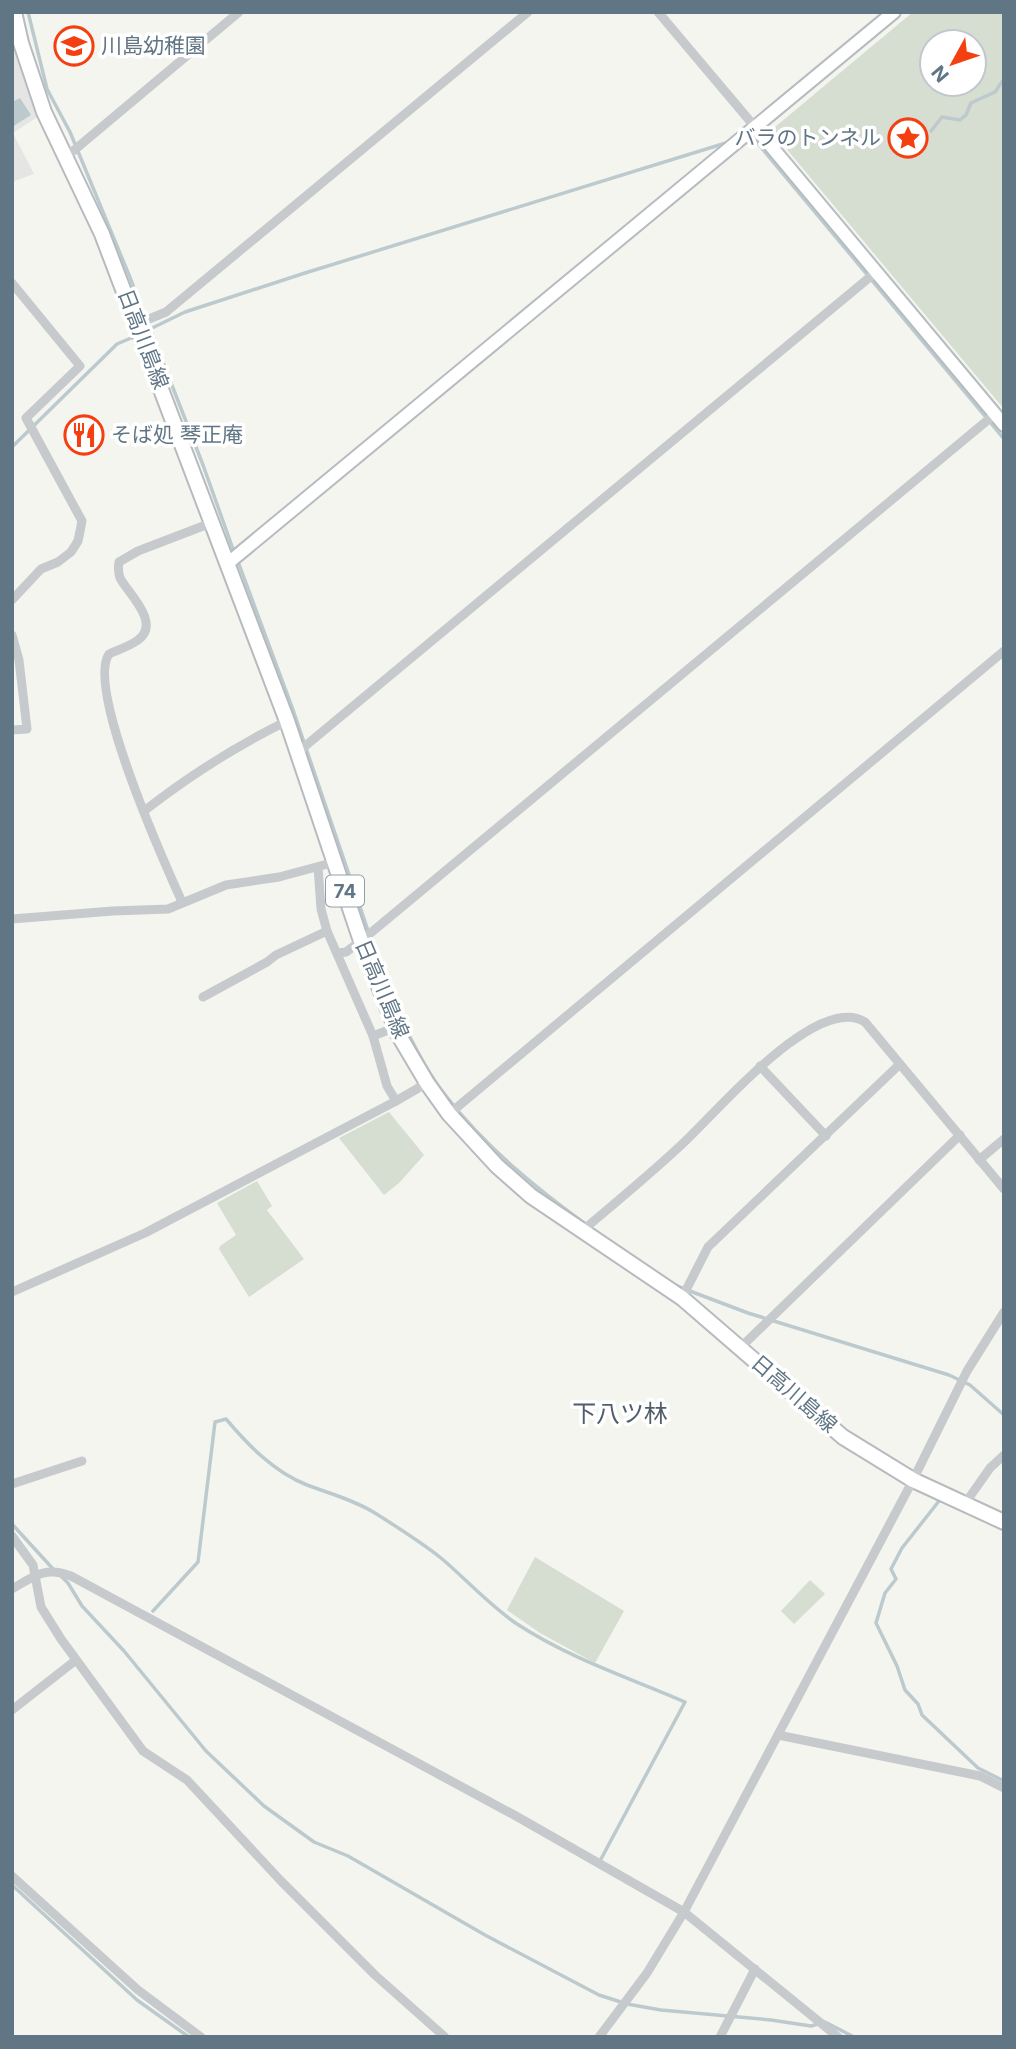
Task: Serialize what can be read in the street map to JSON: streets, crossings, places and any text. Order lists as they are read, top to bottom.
{
  "streets": {
    "main road": ["日高川島線", "74"]
  },
  "districts": ["下八ツ林"],
  "places": {
    "school or university": ["川島幼稚園"],
    "place": ["バラのトンネル"],
    "restaurant": ["そば処 琴正庵"]
  },
  "north": "bottom left"
}
